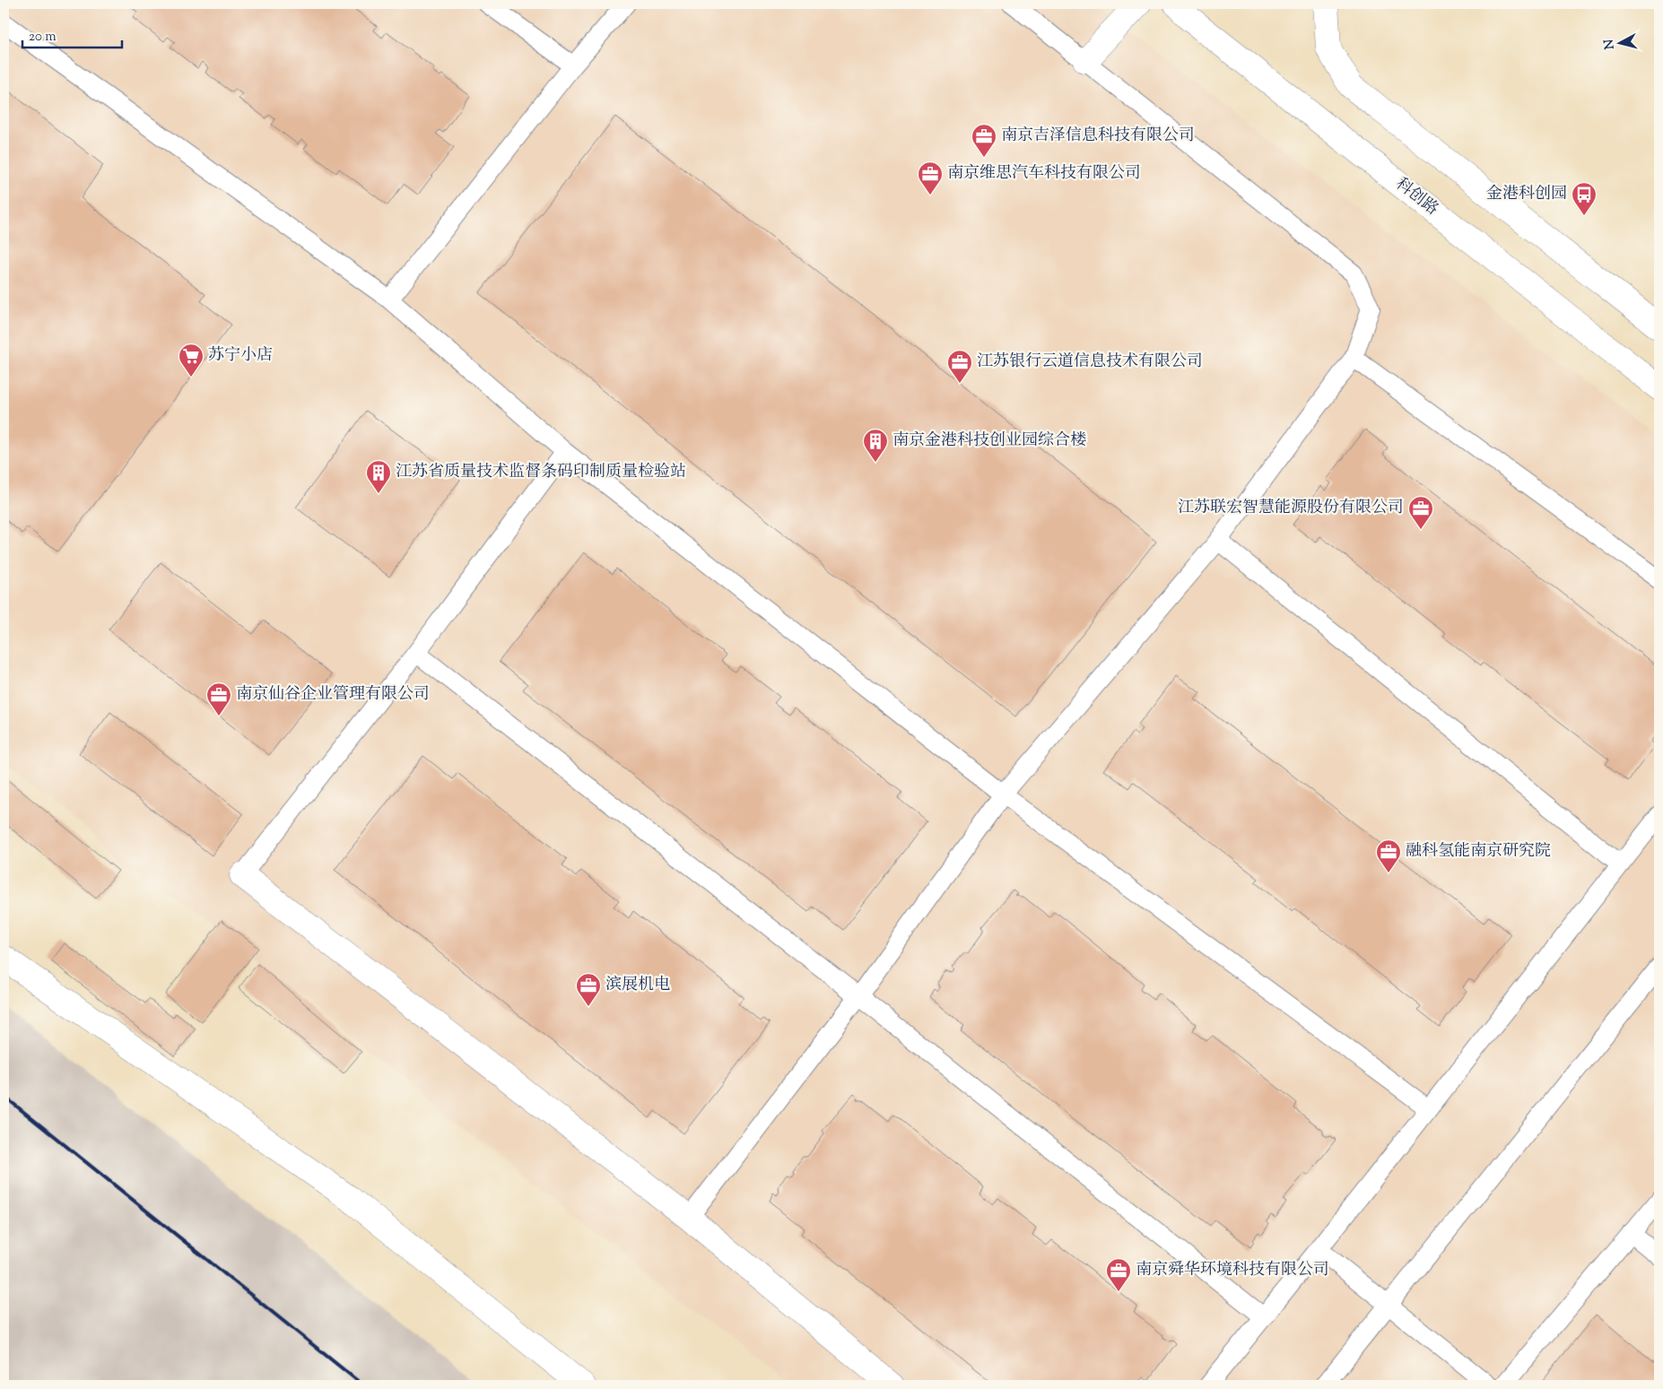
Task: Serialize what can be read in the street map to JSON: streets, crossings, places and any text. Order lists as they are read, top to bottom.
{
  "streets": {
    "street": ["科创路"]
  },
  "places": {
    "office": [
      "南京吉泽信息科技有限公司",
      "南京维思汽车科技有限公司",
      "江苏银行云道信息技术有限公司",
      "江苏联宏智慧能源股份有限公司",
      "南京仙谷企业管理有限公司",
      "融科氢能南京研究院",
      "滨展机电",
      "南京舜华环境科技有限公司"
    ],
    "bus stop": ["金港科创园"],
    "supermarket": ["苏宁小店"],
    "building": ["南京金港科技创业园综合楼", "江苏省质量技术监督条码印制质量检验站"]
  },
  "scale_bar": "20 m",
  "north": "left"
}
